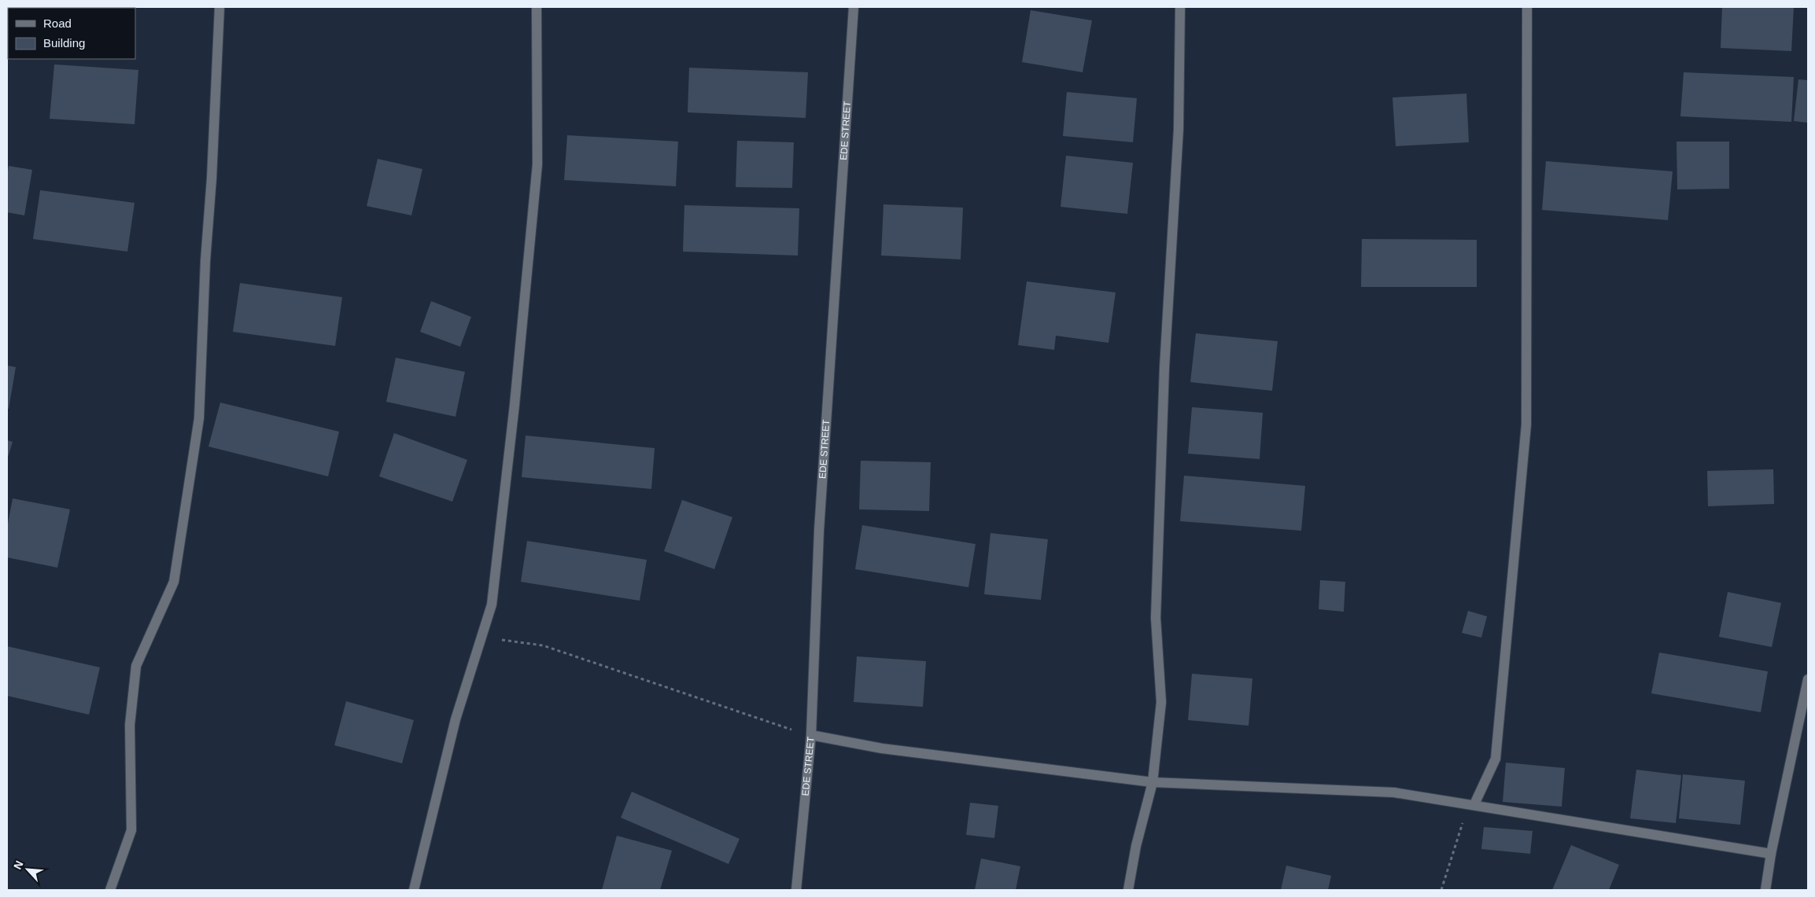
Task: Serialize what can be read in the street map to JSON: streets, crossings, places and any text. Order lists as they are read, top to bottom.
{
  "streets": {
    "street": ["EDE STREET"]
  },
  "legend": ["Road", "Building"],
  "north": "top left"
}
